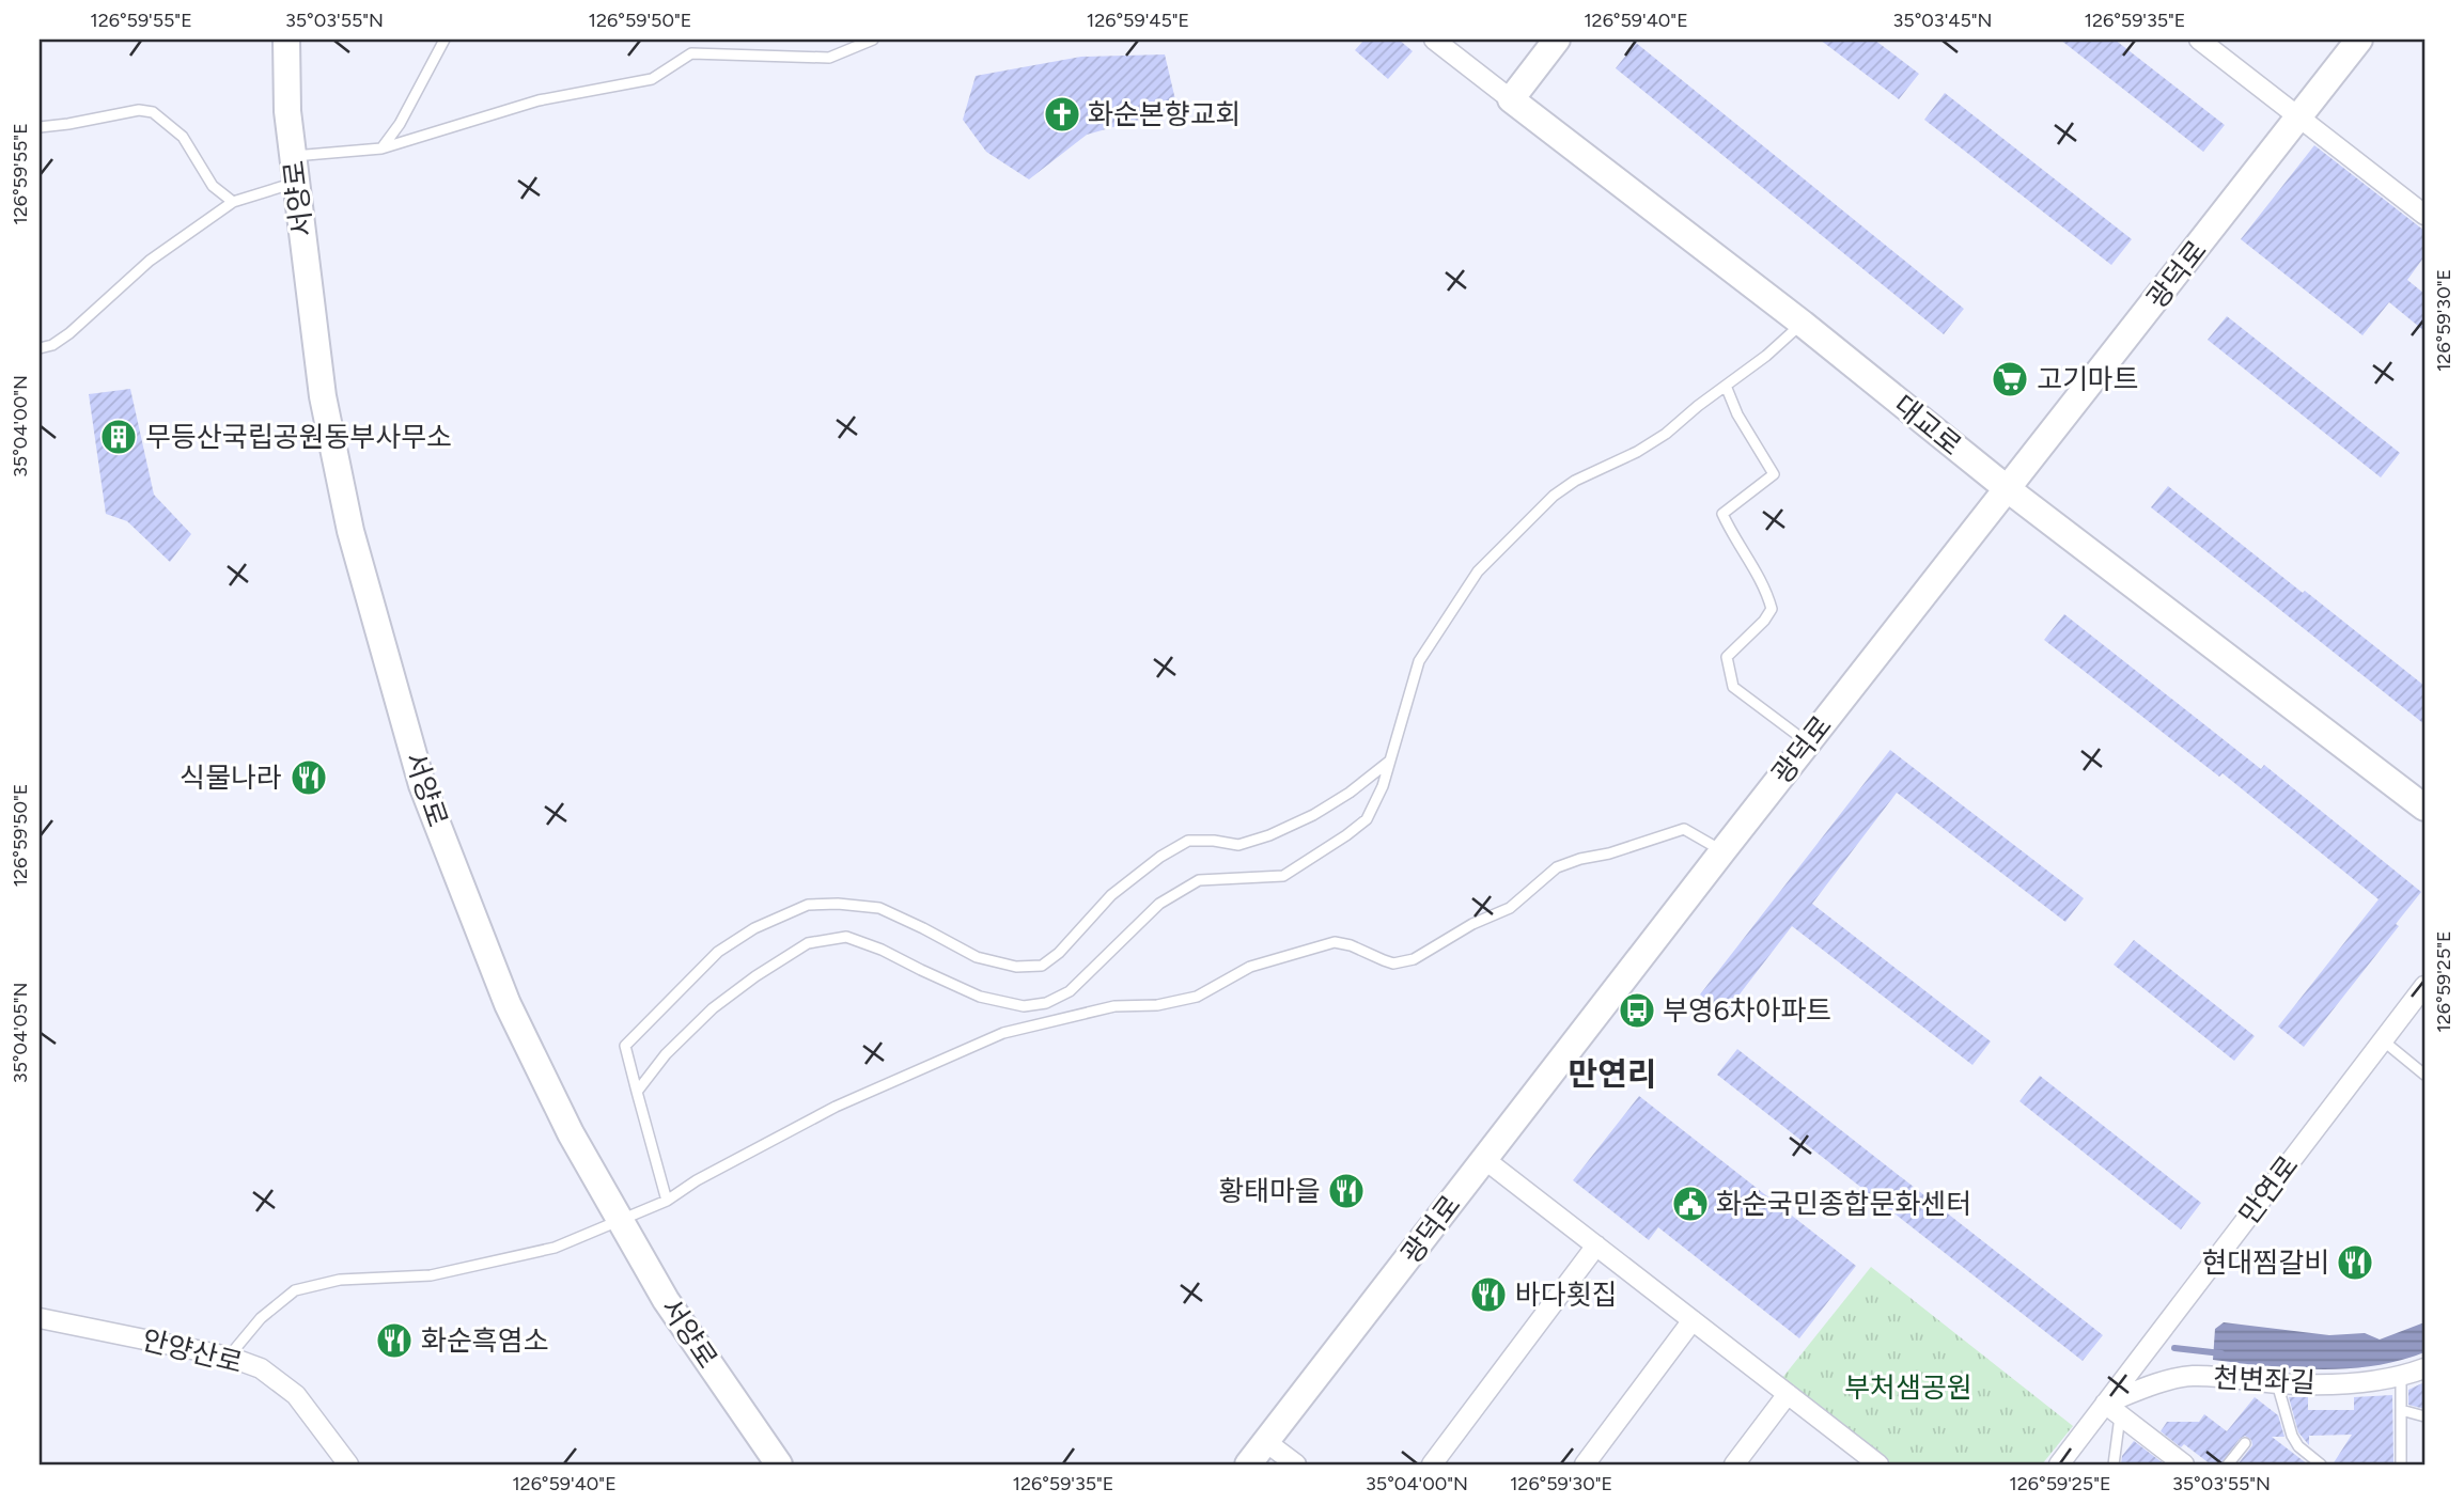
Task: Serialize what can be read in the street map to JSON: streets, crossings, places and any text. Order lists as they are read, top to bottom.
{
  "streets": {
    "street": [
      "서양로",
      "광덕로",
      "대교로",
      "만연로",
      "안양산로",
      "천변좌길"
    ]
  },
  "crossings": [
    ["광덕로", "대교로"],
    ["만연로", "천변좌길"]
  ],
  "districts": ["만연리"],
  "parks": ["부처샘공원"],
  "places": {
    "church": ["화순본향교회"],
    "supermarket": ["고기마트"],
    "building": ["무등산국립공원동부사무소"],
    "restaurant": [
      "식물나라",
      "황태마을",
      "현대찜갈비",
      "바다횟집",
      "화순흑염소"
    ],
    "bus stop": ["부영6차아파트"],
    "public building": ["화순국민종합문화센터"]
  },
  "coordinates": [
    "126°59'55\"E",
    "35°03'55\"N",
    "126°59'50\"E",
    "126°59'45\"E",
    "126°59'40\"E",
    "35°03'45\"N",
    "126°59'35\"E",
    "126°59'30\"E",
    "35°04'00\"N",
    "126°59'25\"E",
    "35°04'05\"N"
  ]
}
